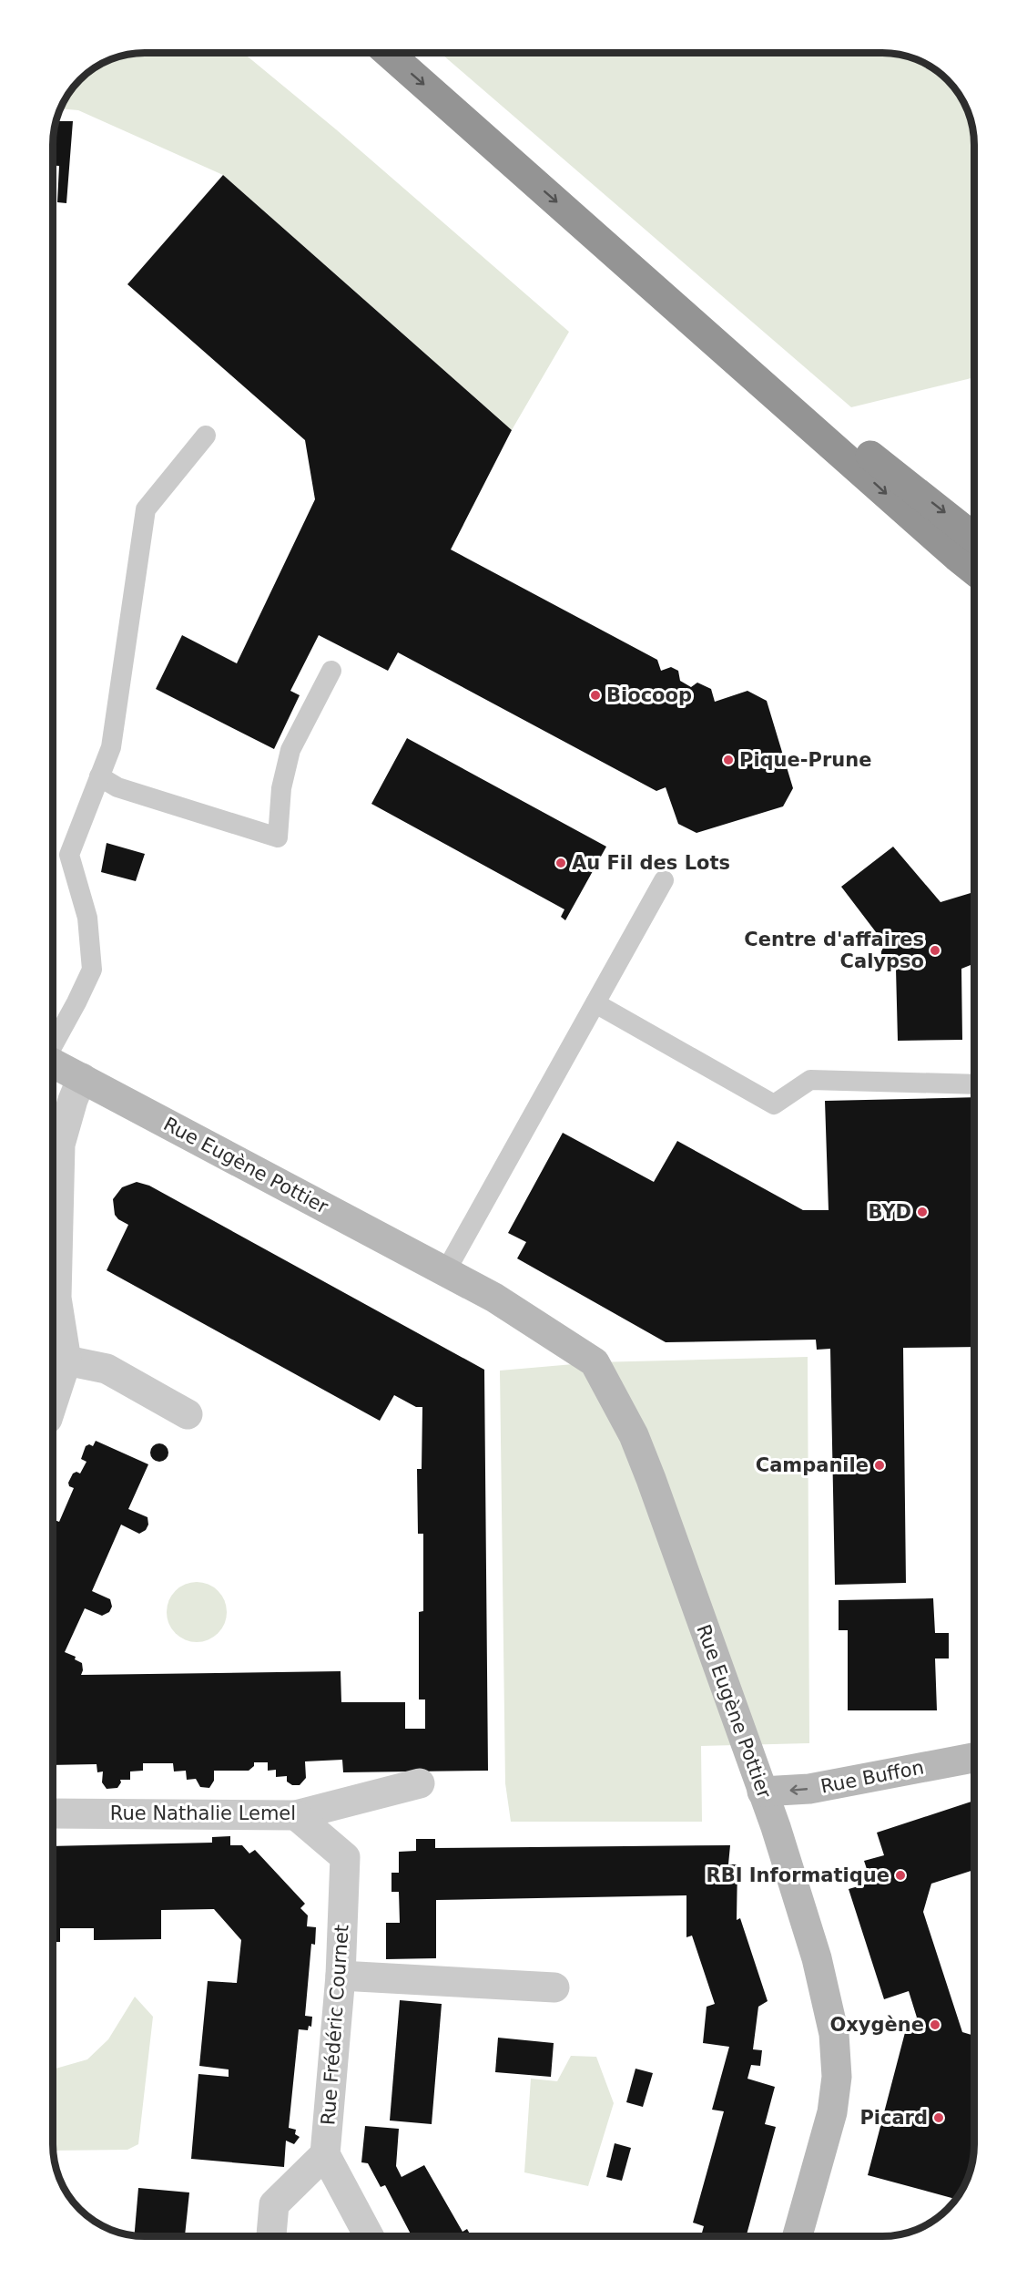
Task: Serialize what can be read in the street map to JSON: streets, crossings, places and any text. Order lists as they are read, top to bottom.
{
  "streets": {
    "street": [
      "Rue Eugène Pottier",
      "Rue Buffon",
      "Rue Nathalie Lemel",
      "Rue Frédéric Cournet"
    ]
  },
  "crossings": [
    ["Rue Eugène Pottier", "Rue Buffon"],
    ["Rue Nathalie Lemel", "Rue Frédéric Cournet"]
  ],
  "one_way": ["Rue Buffon"],
  "places": [
    "Biocoop",
    "Pique-Prune",
    "Au Fil des Lots",
    "Centre d'affaires Calypso",
    "BYD",
    "Campanile",
    "RBI Informatique",
    "Oxygène",
    "Picard"
  ]
}
